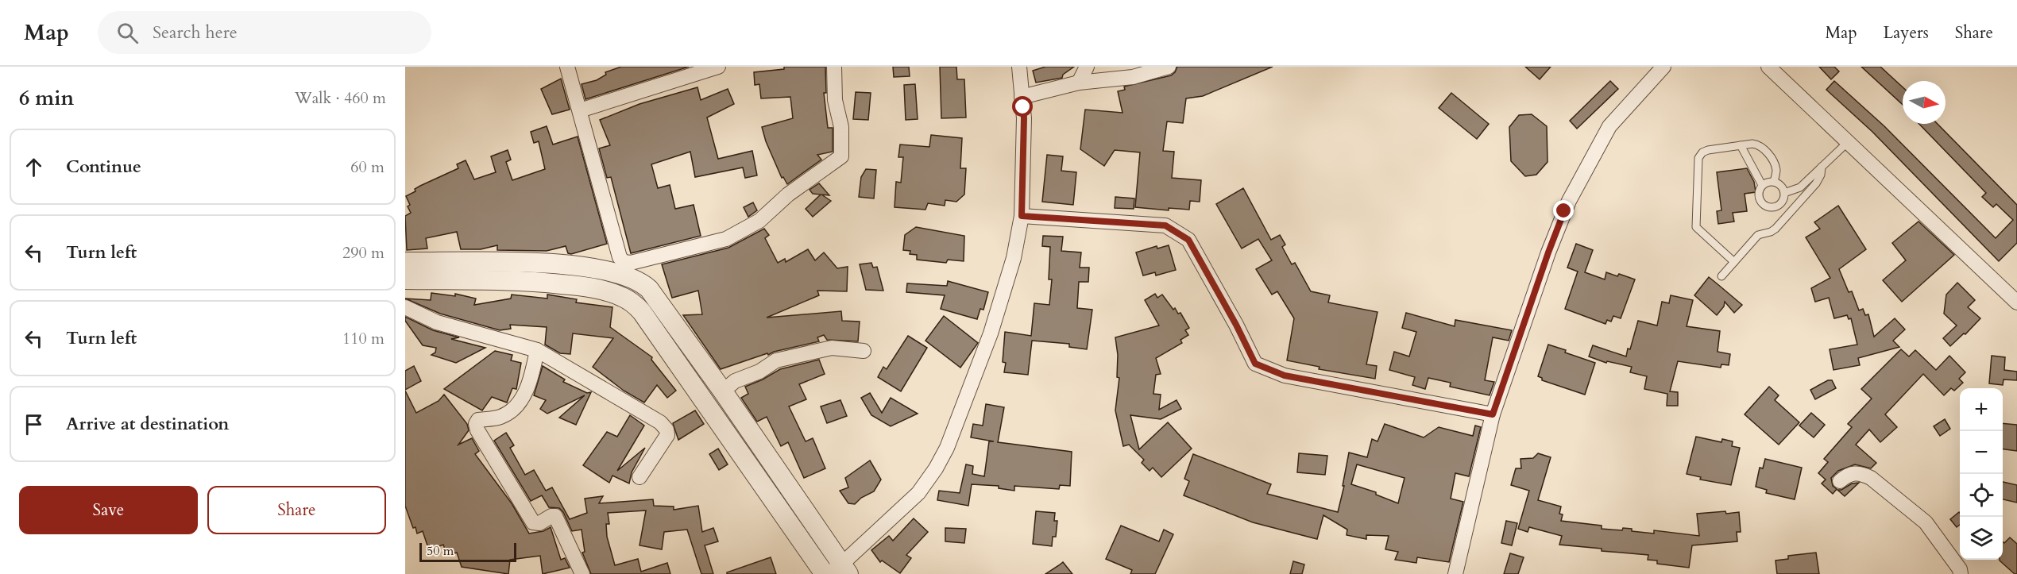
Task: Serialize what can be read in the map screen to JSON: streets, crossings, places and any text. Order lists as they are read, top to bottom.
{
  "scale_bar": "50 m",
  "north": "right",
  "page": {
    "header": "Map",
    "search": "Search here",
    "nav": ["Map", "Layers", "Share"],
    "heading": ["6 min", "Walk · 460 m"],
    "list": [
      ["Continue", "60 m"],
      ["Turn left", "290 m"],
      ["Turn left", "110 m"],
      "Arrive at destination"
    ],
    "map_buttons": ["+", "−"],
    "buttons": ["Save", "Share"],
    "scale": "50 m"
  }
}
